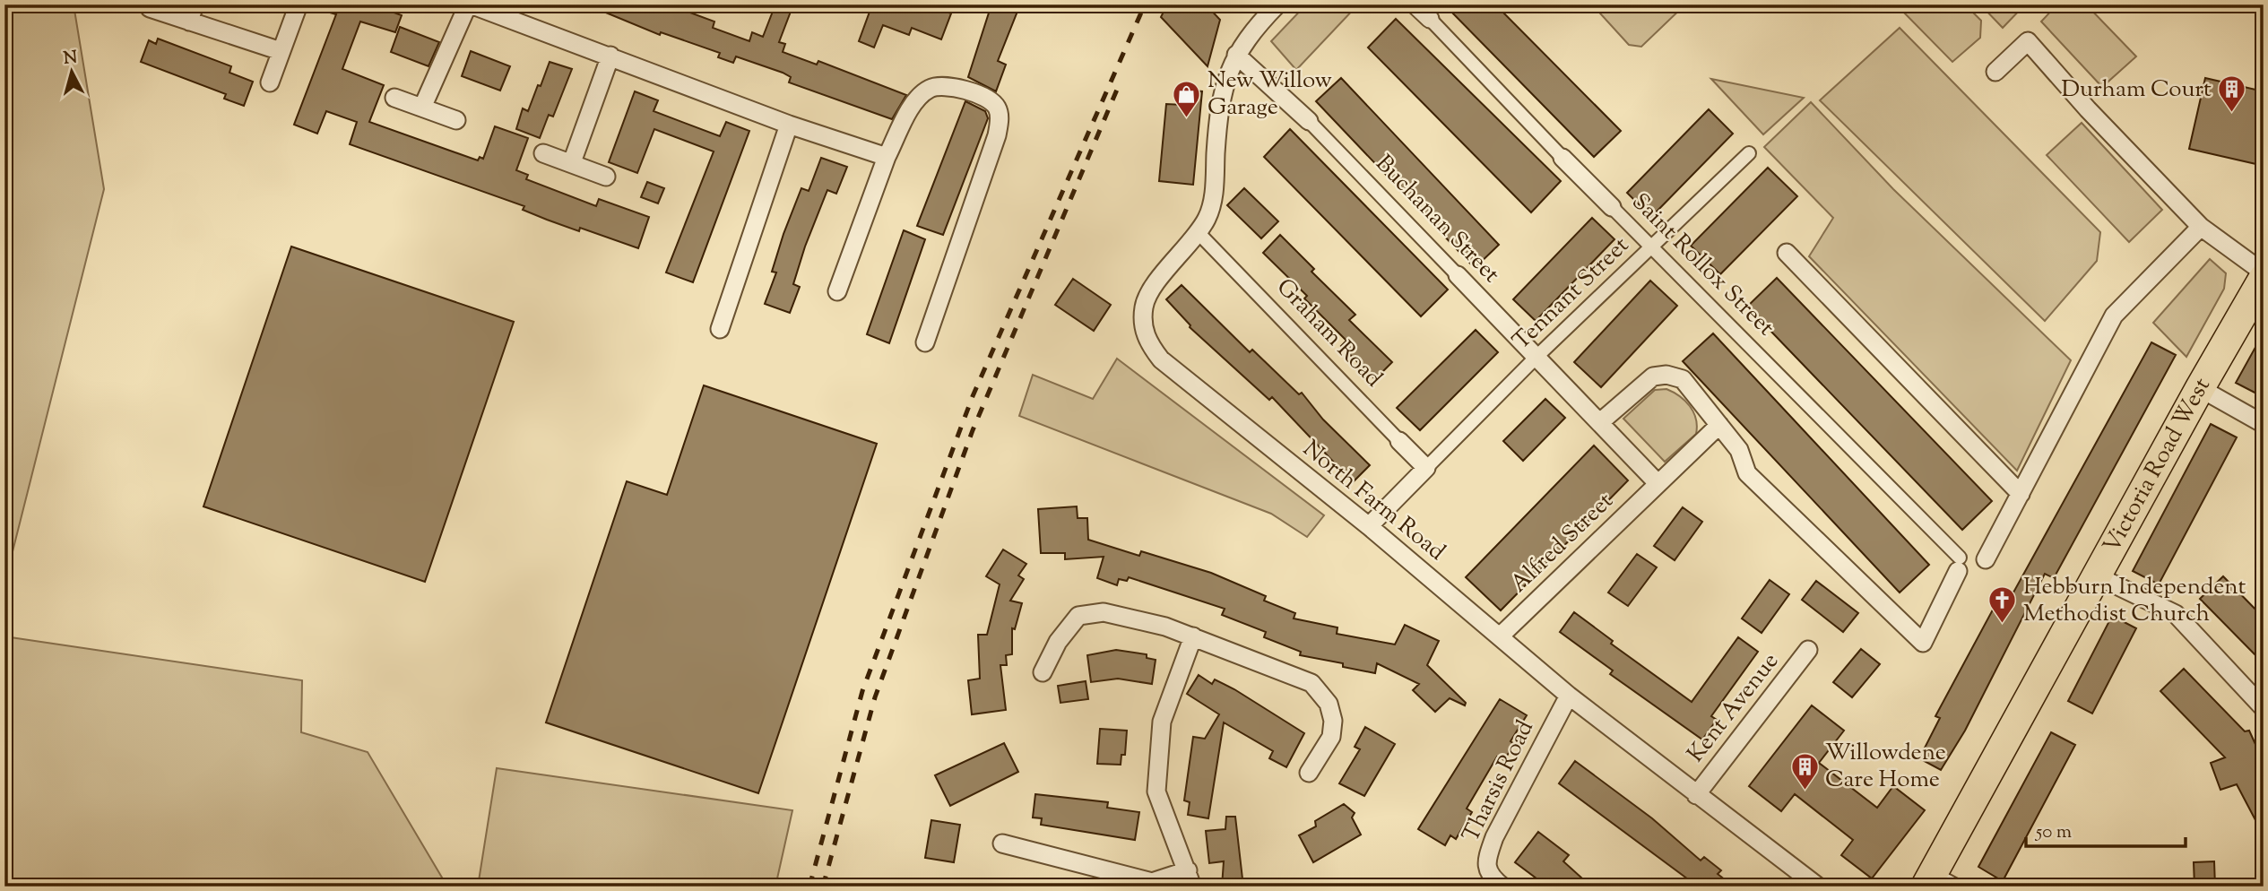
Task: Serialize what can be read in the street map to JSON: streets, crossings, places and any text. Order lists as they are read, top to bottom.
{
  "streets": {
    "main road": ["Victoria Road West"],
    "street": [
      "Buchanan Street",
      "Saint Rollox Street",
      "Tennant Street",
      "Graham Road",
      "North Farm Road",
      "Alfred Street",
      "Kent Avenue",
      "Tharsis Road"
    ]
  },
  "crossings": [
    ["Buchanan Street", "Tennant Street"],
    ["Buchanan Street", "North Farm Road"],
    ["Saint Rollox Street", "Tennant Street"],
    ["Tennant Street", "Graham Road"],
    ["Graham Road", "North Farm Road"],
    ["North Farm Road", "Alfred Street"],
    ["North Farm Road", "Kent Avenue"],
    ["North Farm Road", "Tharsis Road"]
  ],
  "places": {
    "building": ["Durham Court", "Willowdene Care Home"],
    "shop": ["New Willow Garage"],
    "church": ["Hebburn Independent Methodist Church"]
  },
  "scale_bar": "50 m",
  "north": "top"
}
